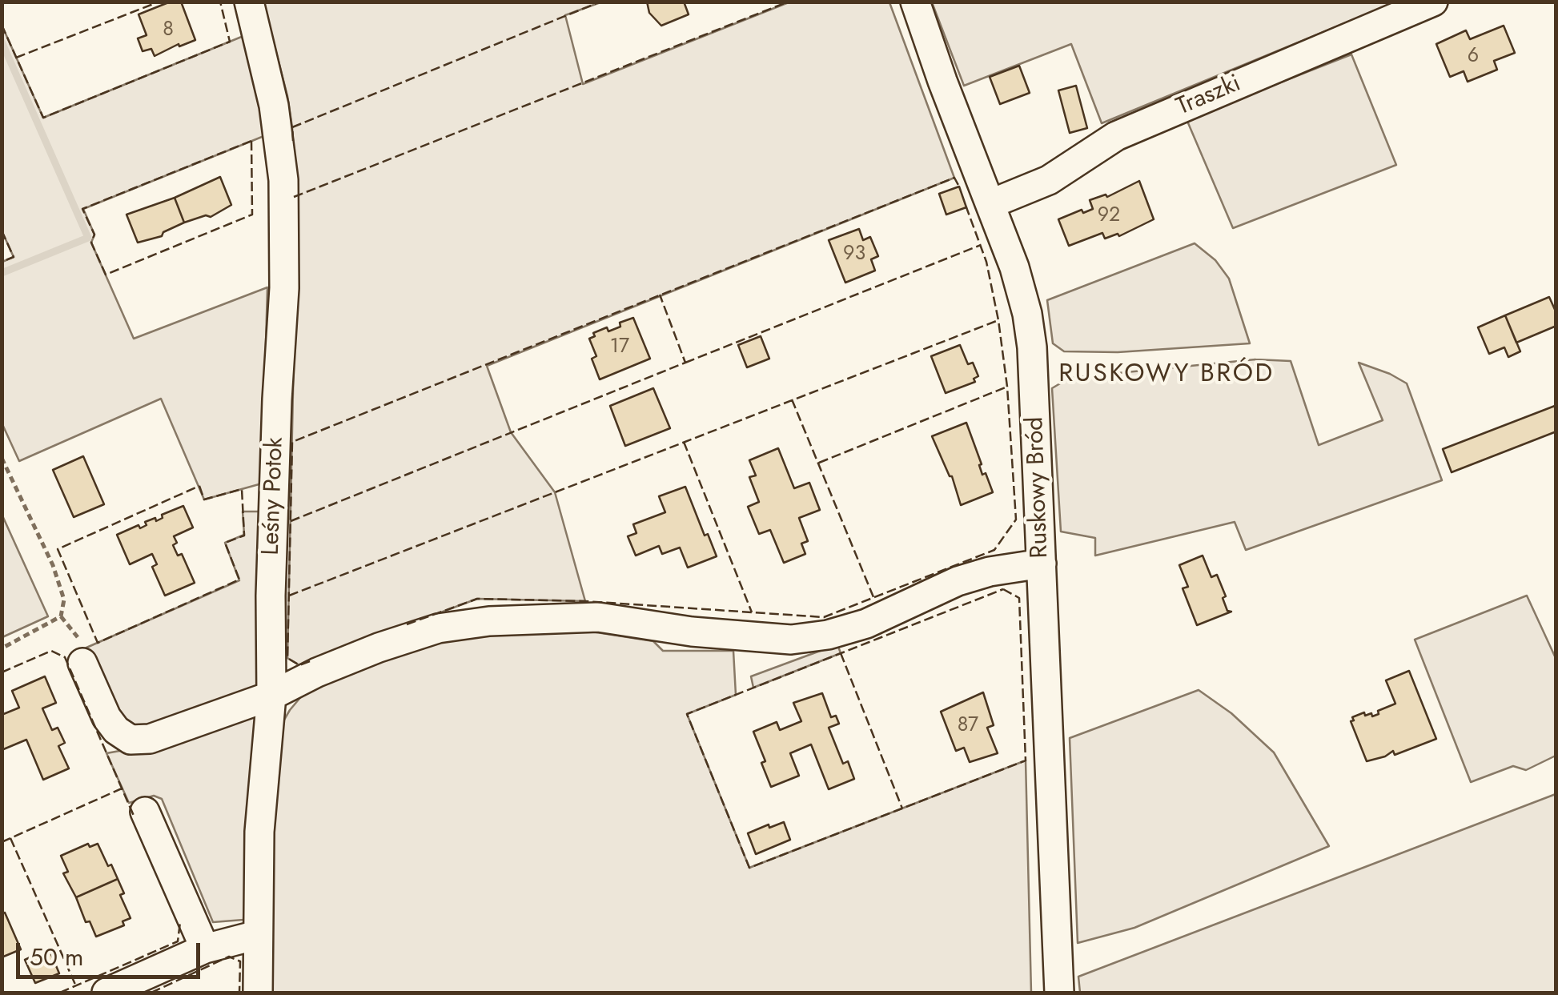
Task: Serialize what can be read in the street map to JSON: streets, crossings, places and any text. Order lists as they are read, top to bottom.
{
  "streets": {
    "street": ["Traszki", "Ruskowy Bród", "Leśny Potok"]
  },
  "crossings": [
    ["Traszki", "Ruskowy Bród"]
  ],
  "districts": ["RUSKOWY BRÓD"],
  "house_numbers": [
    "8",
    "6",
    "92",
    "93",
    "17",
    "87"
  ],
  "scale_bar": "50 m"
}
